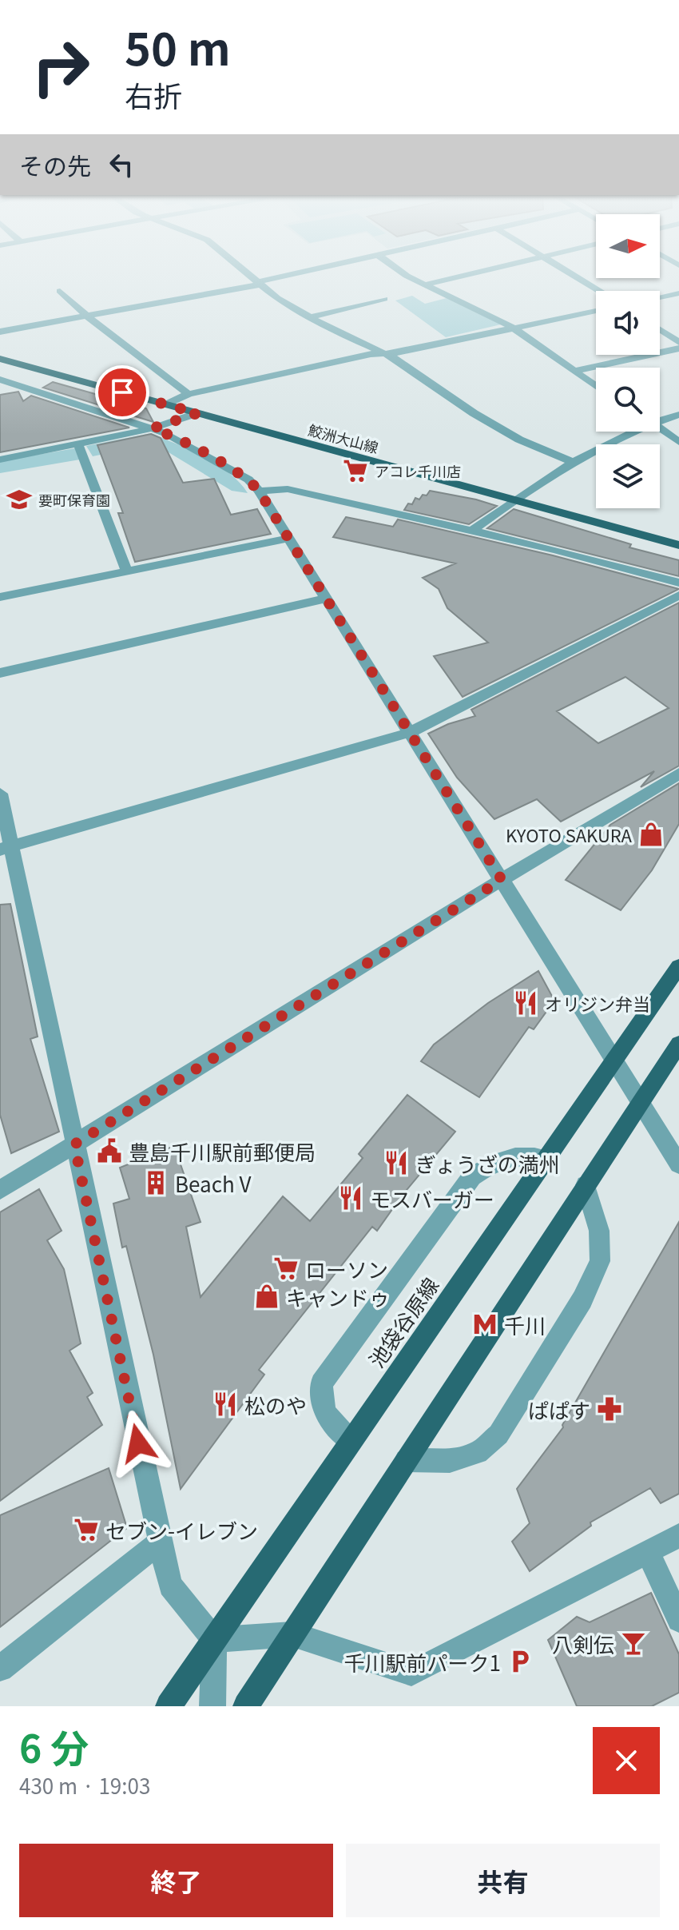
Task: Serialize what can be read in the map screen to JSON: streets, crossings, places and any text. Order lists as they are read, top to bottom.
{
  "streets": {
    "main road": ["鮫洲大山線", "池袋谷原線"]
  },
  "places": {
    "supermarket": ["アコレ千川店", "ローソン", "セブン-イレブン"],
    "school or university": ["要町保育園"],
    "shop": ["KYOTO SAKURA", "キャンドゥ"],
    "restaurant": [
      "オリジン弁当",
      "ぎょうざの満州",
      "モスバーガー",
      "松のや"
    ],
    "public building": ["豊島千川駅前郵便局"],
    "building": ["Beach V"],
    "metro station": ["千川"],
    "pharmacy": ["ぱぱす"],
    "bar": ["八剣伝"],
    "parking": ["千川駅前パーク1"]
  },
  "north": "right",
  "page": {
    "turn": ["50 m", "右折"],
    "then": "その先",
    "heading": ["6 分", "430 m · 19:03"],
    "buttons": ["終了", "共有"]
  }
}
